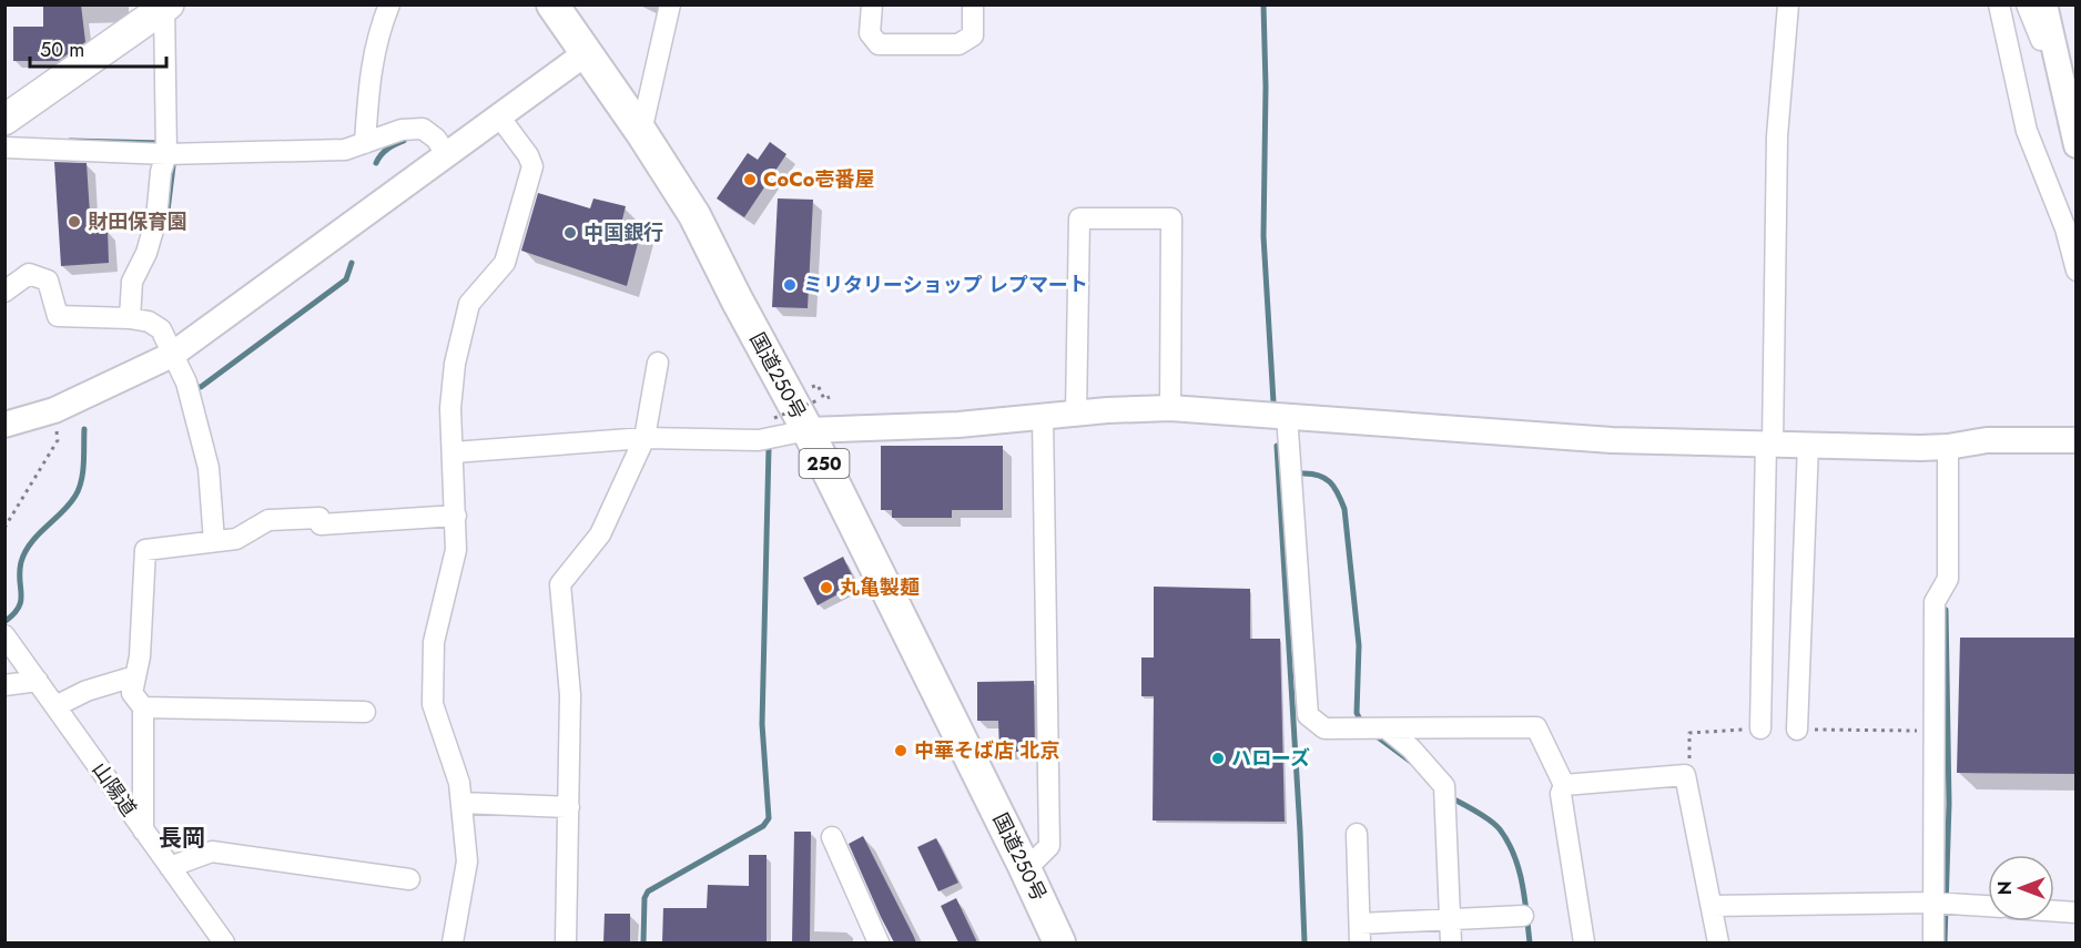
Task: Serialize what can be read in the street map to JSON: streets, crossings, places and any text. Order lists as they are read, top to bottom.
{
  "streets": {
    "highway": ["国道250号", "250"],
    "street": ["山陽道"]
  },
  "districts": ["長岡"],
  "places": [
    "CoCo壱番屋",
    "財田保育園",
    "中国銀行",
    "ミリタリーショップ レプマート",
    "丸亀製麺",
    "中華そば店 北京",
    "ハローズ"
  ],
  "scale_bar": "50 m",
  "north": "left"
}
